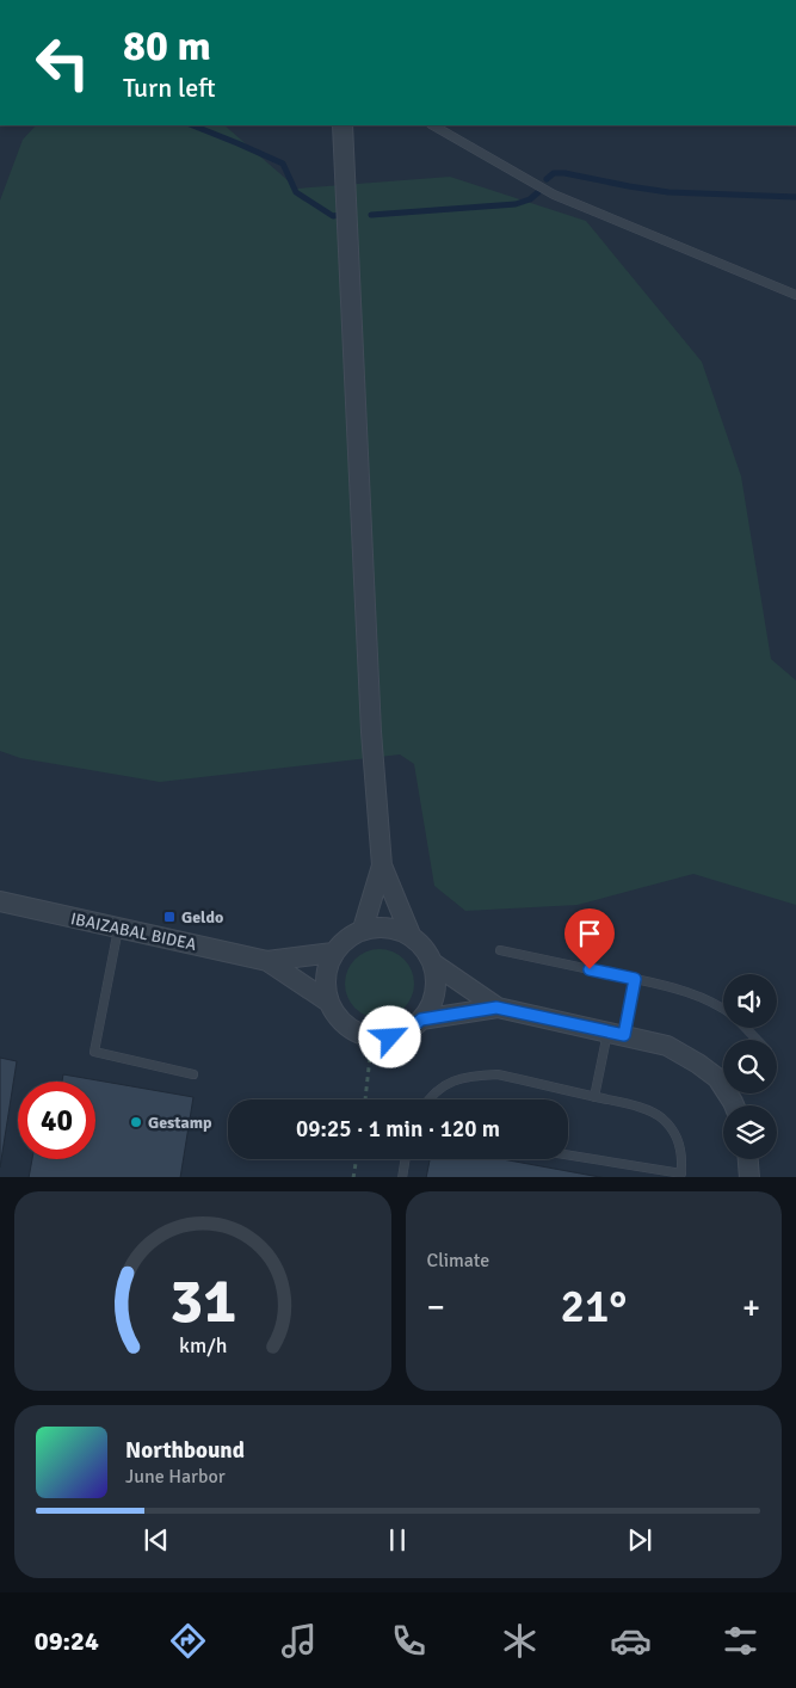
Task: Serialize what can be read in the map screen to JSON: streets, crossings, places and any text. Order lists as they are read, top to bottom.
{
  "streets": {
    "street": ["IBAIZABAL BIDEA"]
  },
  "places": {
    "transit": ["Geldo"],
    "other": ["Gestamp"]
  },
  "page": {
    "turn": ["80 m", "Turn left"],
    "limit": "40",
    "trip": "09:25 · 1 min · 120 m",
    "tile": "Climate",
    "heat": ["−", "21°", "+"],
    "song": ["Northbound", "June Harbor"],
    "tabs": "09:24",
    "gauge": ["31", "km/h"]
  }
}
